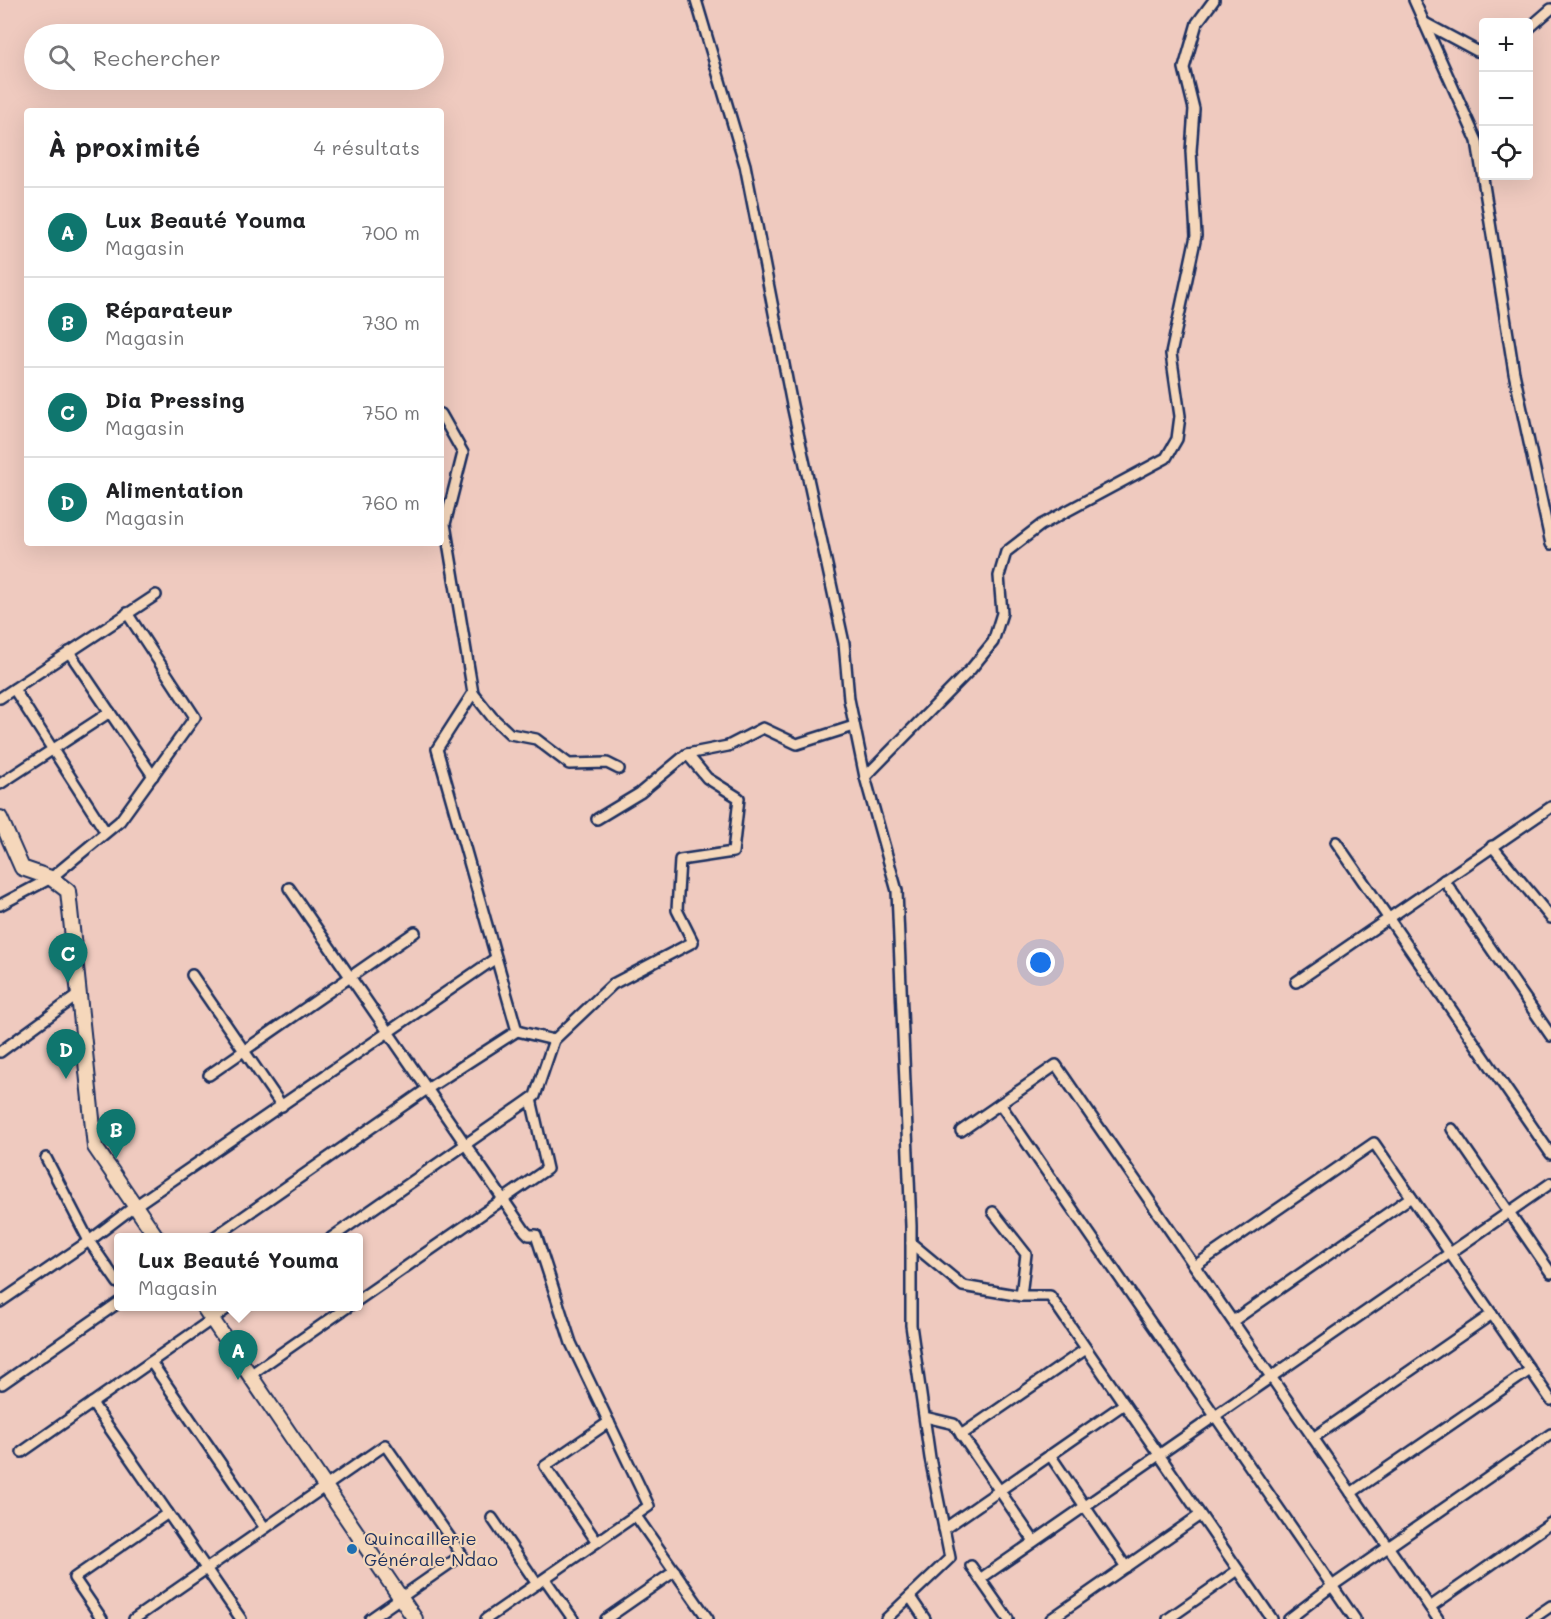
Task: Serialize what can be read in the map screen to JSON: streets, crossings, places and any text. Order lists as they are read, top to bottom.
{
  "places": ["Quincaillerie Générale Ndao"],
  "page": {
    "map_buttons": ["+", "−"],
    "search": "Rechercher",
    "heading": ["À proximité", "4 résultats"],
    "list": [
      {
        "mark": "A",
        "name": "Lux Beauté Youma",
        "note": "Magasin",
        "value": "700 m"
      },
      {
        "mark": "B",
        "name": "Réparateur",
        "note": "Magasin",
        "value": "730 m"
      },
      {
        "mark": "C",
        "name": "Dia Pressing",
        "note": "Magasin",
        "value": "750 m"
      },
      {
        "mark": "D",
        "name": "Alimentation",
        "note": "Magasin",
        "value": "760 m"
      }
    ],
    "pins": [
      "C",
      "D",
      "B",
      "A"
    ],
    "popup": ["Lux Beauté Youma", "Magasin"]
  }
}
